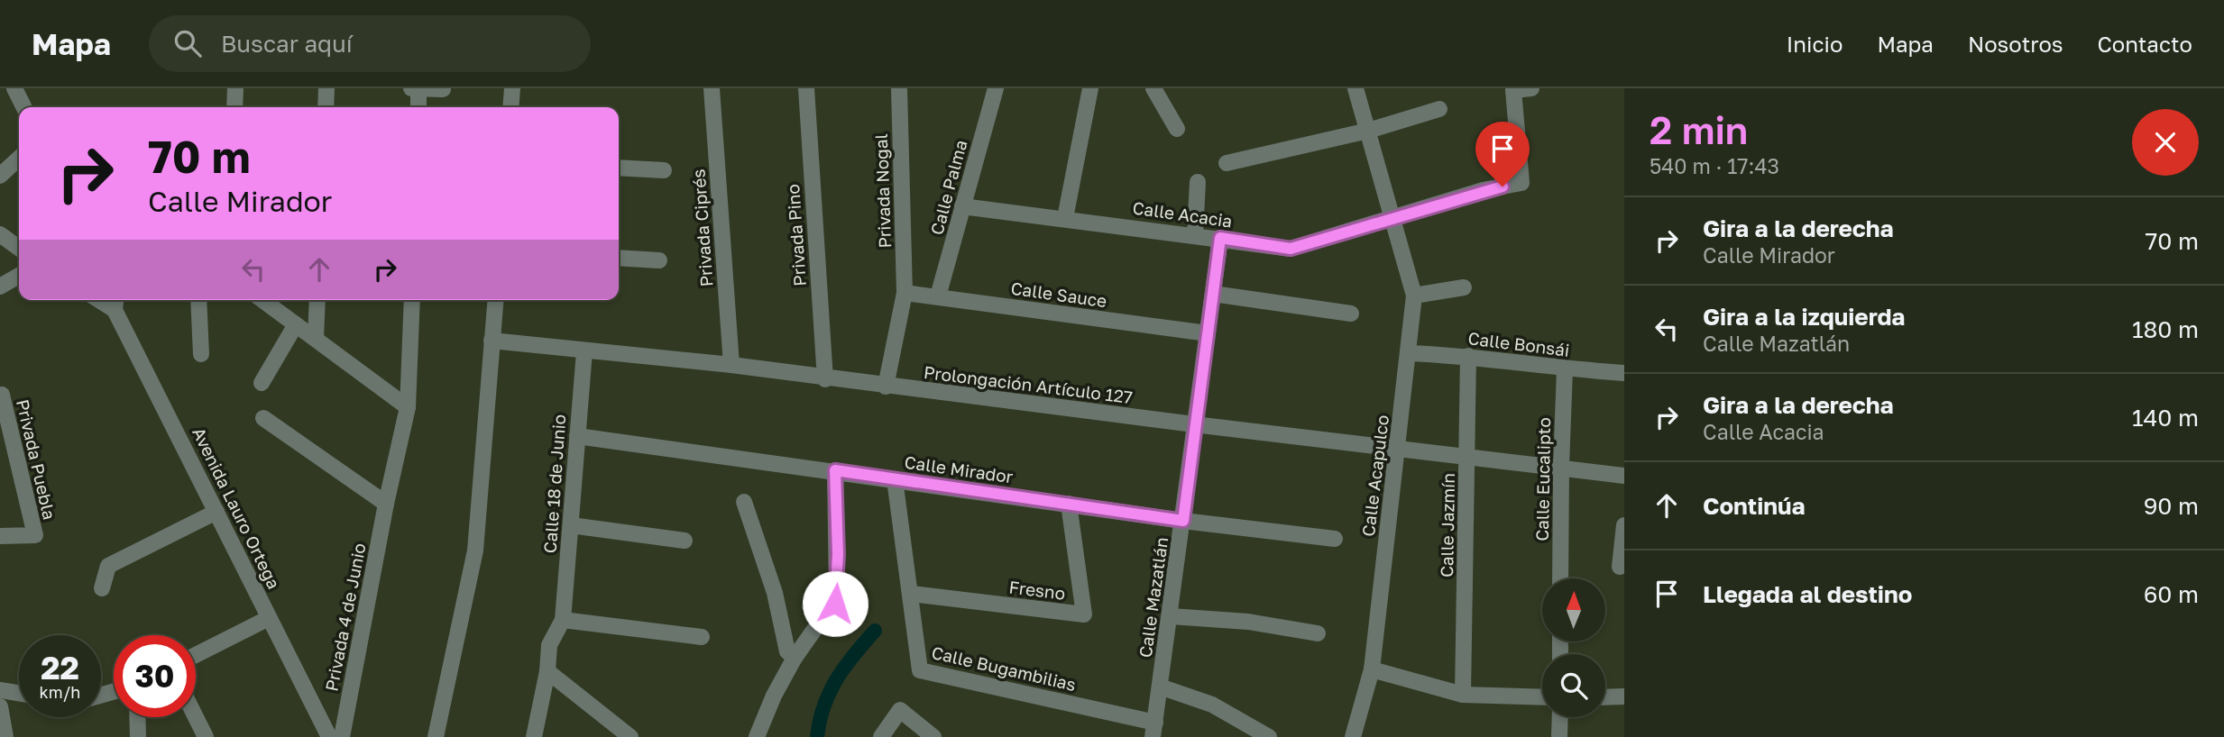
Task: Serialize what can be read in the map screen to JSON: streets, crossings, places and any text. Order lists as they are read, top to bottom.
{
  "streets": {
    "street": [
      "Calle Palma",
      "Privada Nogal",
      "Calle Acacia",
      "Privada Ciprés",
      "Privada Pino",
      "Calle Sauce",
      "Calle Bonsái",
      "Prolongación Artículo 127",
      "Privada Puebla",
      "Calle Mirador",
      "Calle Acapulco",
      "Calle Eucalipto",
      "Calle 18 de Junio",
      "Avenida Lauro Ortega",
      "Calle Jazmín",
      "Fresno",
      "Calle Mazatlán",
      "Privada 4 de Junio",
      "Calle Bugambilias"
    ]
  },
  "crossings": [
    ["Calle Palma", "Calle Acacia"],
    ["Calle Palma", "Calle Sauce"],
    ["Privada Nogal", "Calle Sauce"],
    ["Privada Nogal", "Prolongación Artículo 127"],
    ["Calle Acacia", "Calle Acapulco"],
    ["Calle Acacia", "Calle Mazatlán"],
    ["Privada Ciprés", "Prolongación Artículo 127"],
    ["Privada Pino", "Prolongación Artículo 127"],
    ["Calle Sauce", "Calle Mazatlán"],
    ["Calle Bonsái", "Calle Acapulco"],
    ["Calle Bonsái", "Calle Eucalipto"],
    ["Calle Bonsái", "Calle Jazmín"],
    ["Prolongación Artículo 127", "Calle Acapulco"],
    ["Prolongación Artículo 127", "Calle Eucalipto"],
    ["Prolongación Artículo 127", "Calle 18 de Junio"],
    ["Prolongación Artículo 127", "Calle Jazmín"],
    ["Prolongación Artículo 127", "Calle Mazatlán"],
    ["Calle Mirador", "Calle 18 de Junio"],
    ["Calle Mirador", "Fresno"],
    ["Calle Mirador", "Calle Mazatlán"],
    ["Calle Mirador", "Calle Bugambilias"],
    ["Fresno", "Calle Bugambilias"],
    ["Calle Mazatlán", "Calle Bugambilias"]
  ],
  "north": "top",
  "page": {
    "header": "Mapa",
    "search": "Buscar aquí",
    "nav": [
      "Inicio",
      "Mapa",
      "Nosotros",
      "Contacto"
    ],
    "heading": ["2 min", "540 m · 17:43"],
    "turn": ["70 m", "Calle Mirador"],
    "list": [
      {
        "name": "Gira a la derecha",
        "note": "Calle Mirador",
        "value": "70 m"
      },
      {
        "name": "Gira a la izquierda",
        "note": "Calle Mazatlán",
        "value": "180 m"
      },
      {
        "name": "Gira a la derecha",
        "note": "Calle Acacia",
        "value": "140 m"
      },
      {
        "name": "Continúa",
        "value": "90 m"
      },
      {
        "name": "Llegada al destino",
        "value": "60 m"
      }
    ],
    "speed": "22 km/h",
    "limit": "30"
  }
}
